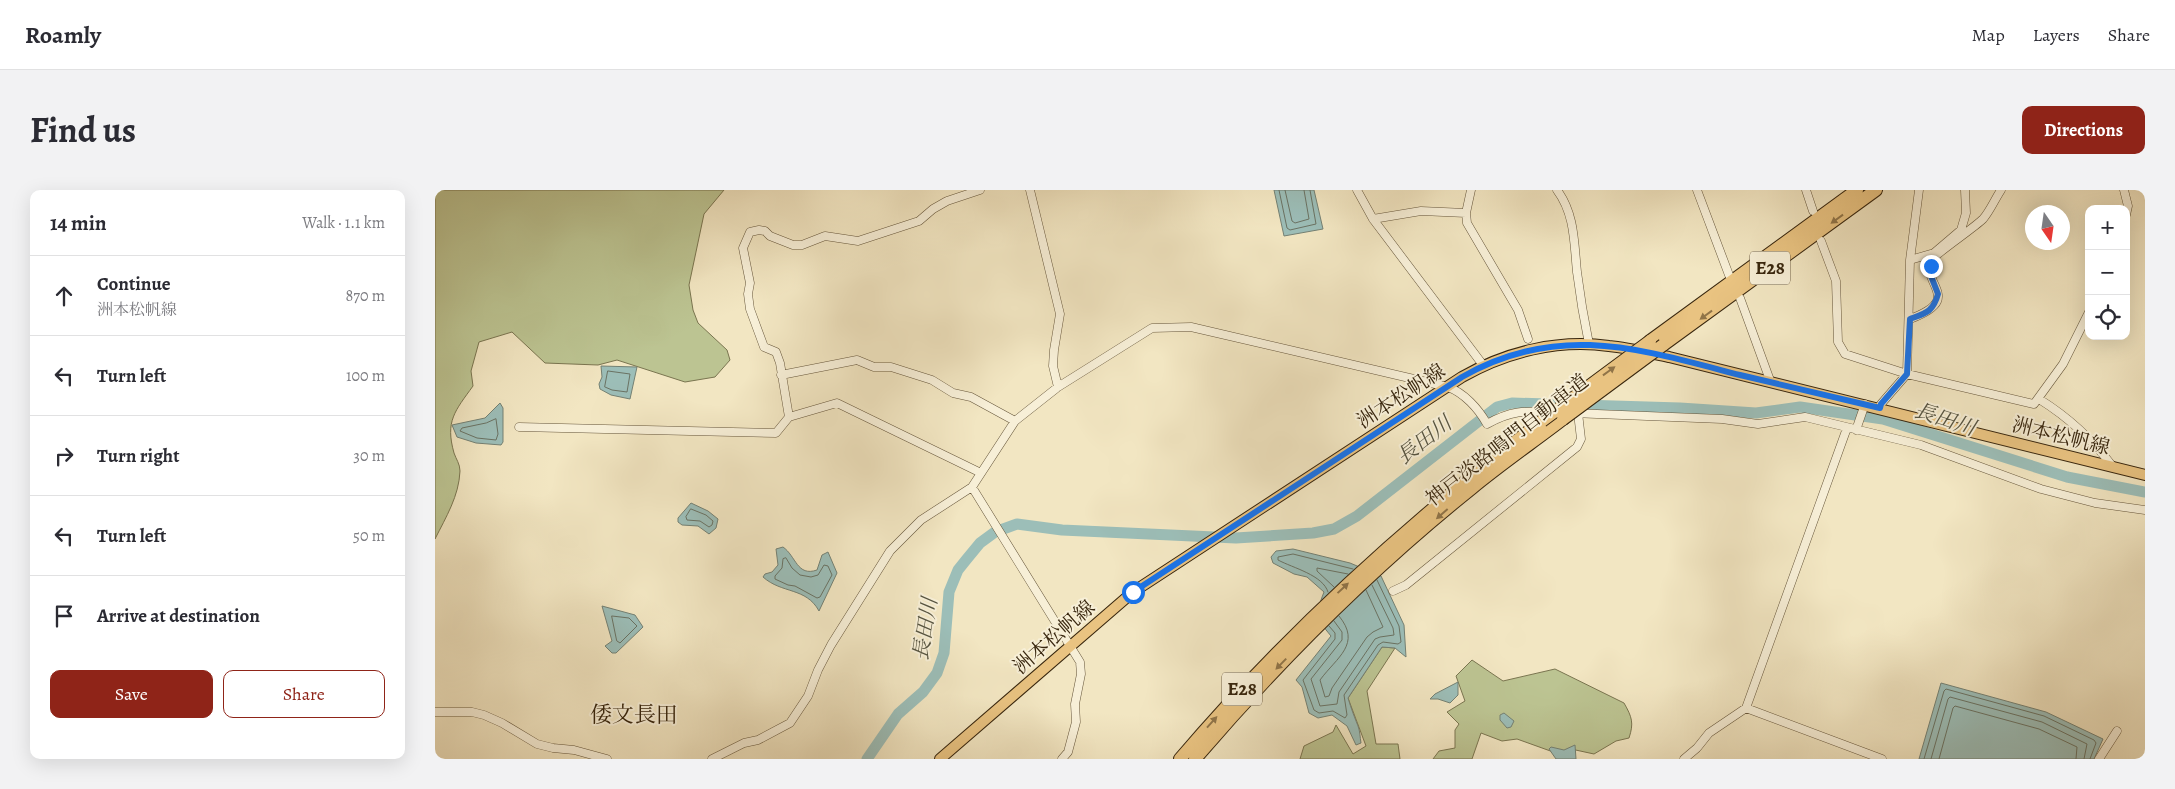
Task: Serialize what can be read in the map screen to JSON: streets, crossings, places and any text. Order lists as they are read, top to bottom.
{
  "streets": {
    "highway": ["E28", "神戸淡路鳴門自動車道"],
    "main road": ["洲本松帆線"]
  },
  "districts": ["倭文長田"],
  "water": ["長田川"],
  "north": "bottom",
  "page": {
    "header": "Roamly",
    "nav": ["Map", "Layers", "Share"],
    "title": "Find us",
    "buttons": [
      "Directions",
      ["Save", "Share"]
    ],
    "heading": ["14 min", "Walk · 1.1 km"],
    "map_buttons": ["+", "−"],
    "list": [
      ["Continue", "洲本松帆線", "870 m"],
      ["Turn left", "100 m"],
      ["Turn right", "30 m"],
      ["Turn left", "50 m"],
      "Arrive at destination"
    ]
  }
}
